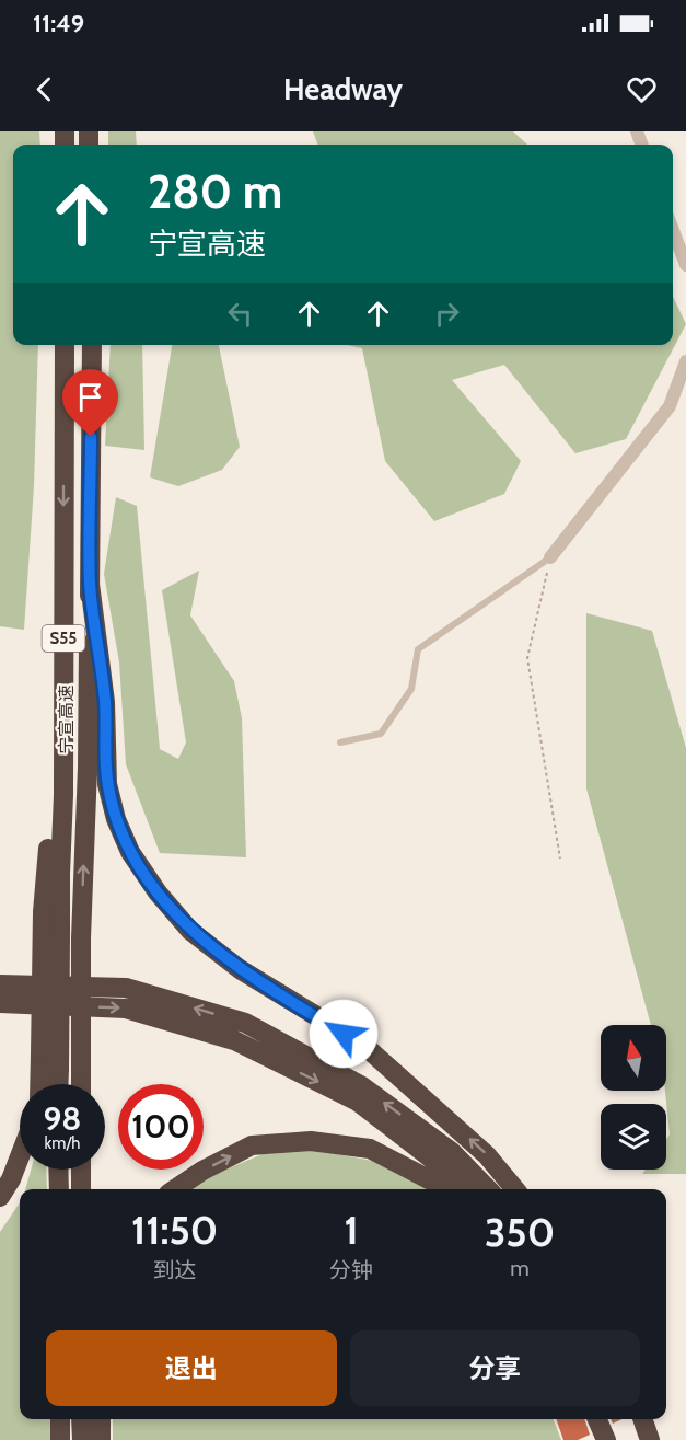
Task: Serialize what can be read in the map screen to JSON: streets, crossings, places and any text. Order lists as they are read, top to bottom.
{
  "streets": {
    "highway": ["S55", "宁宣高速"]
  },
  "north": "top",
  "page": {
    "status": "11:49",
    "header": "Headway",
    "turn": ["280 m", "宁宣高速"],
    "speed": "98 km/h",
    "limit": "100",
    "eta": [
      "11:50",
      "到达",
      "1",
      "分钟",
      "350",
      "m"
    ],
    "buttons": ["退出", "分享"]
  }
}
